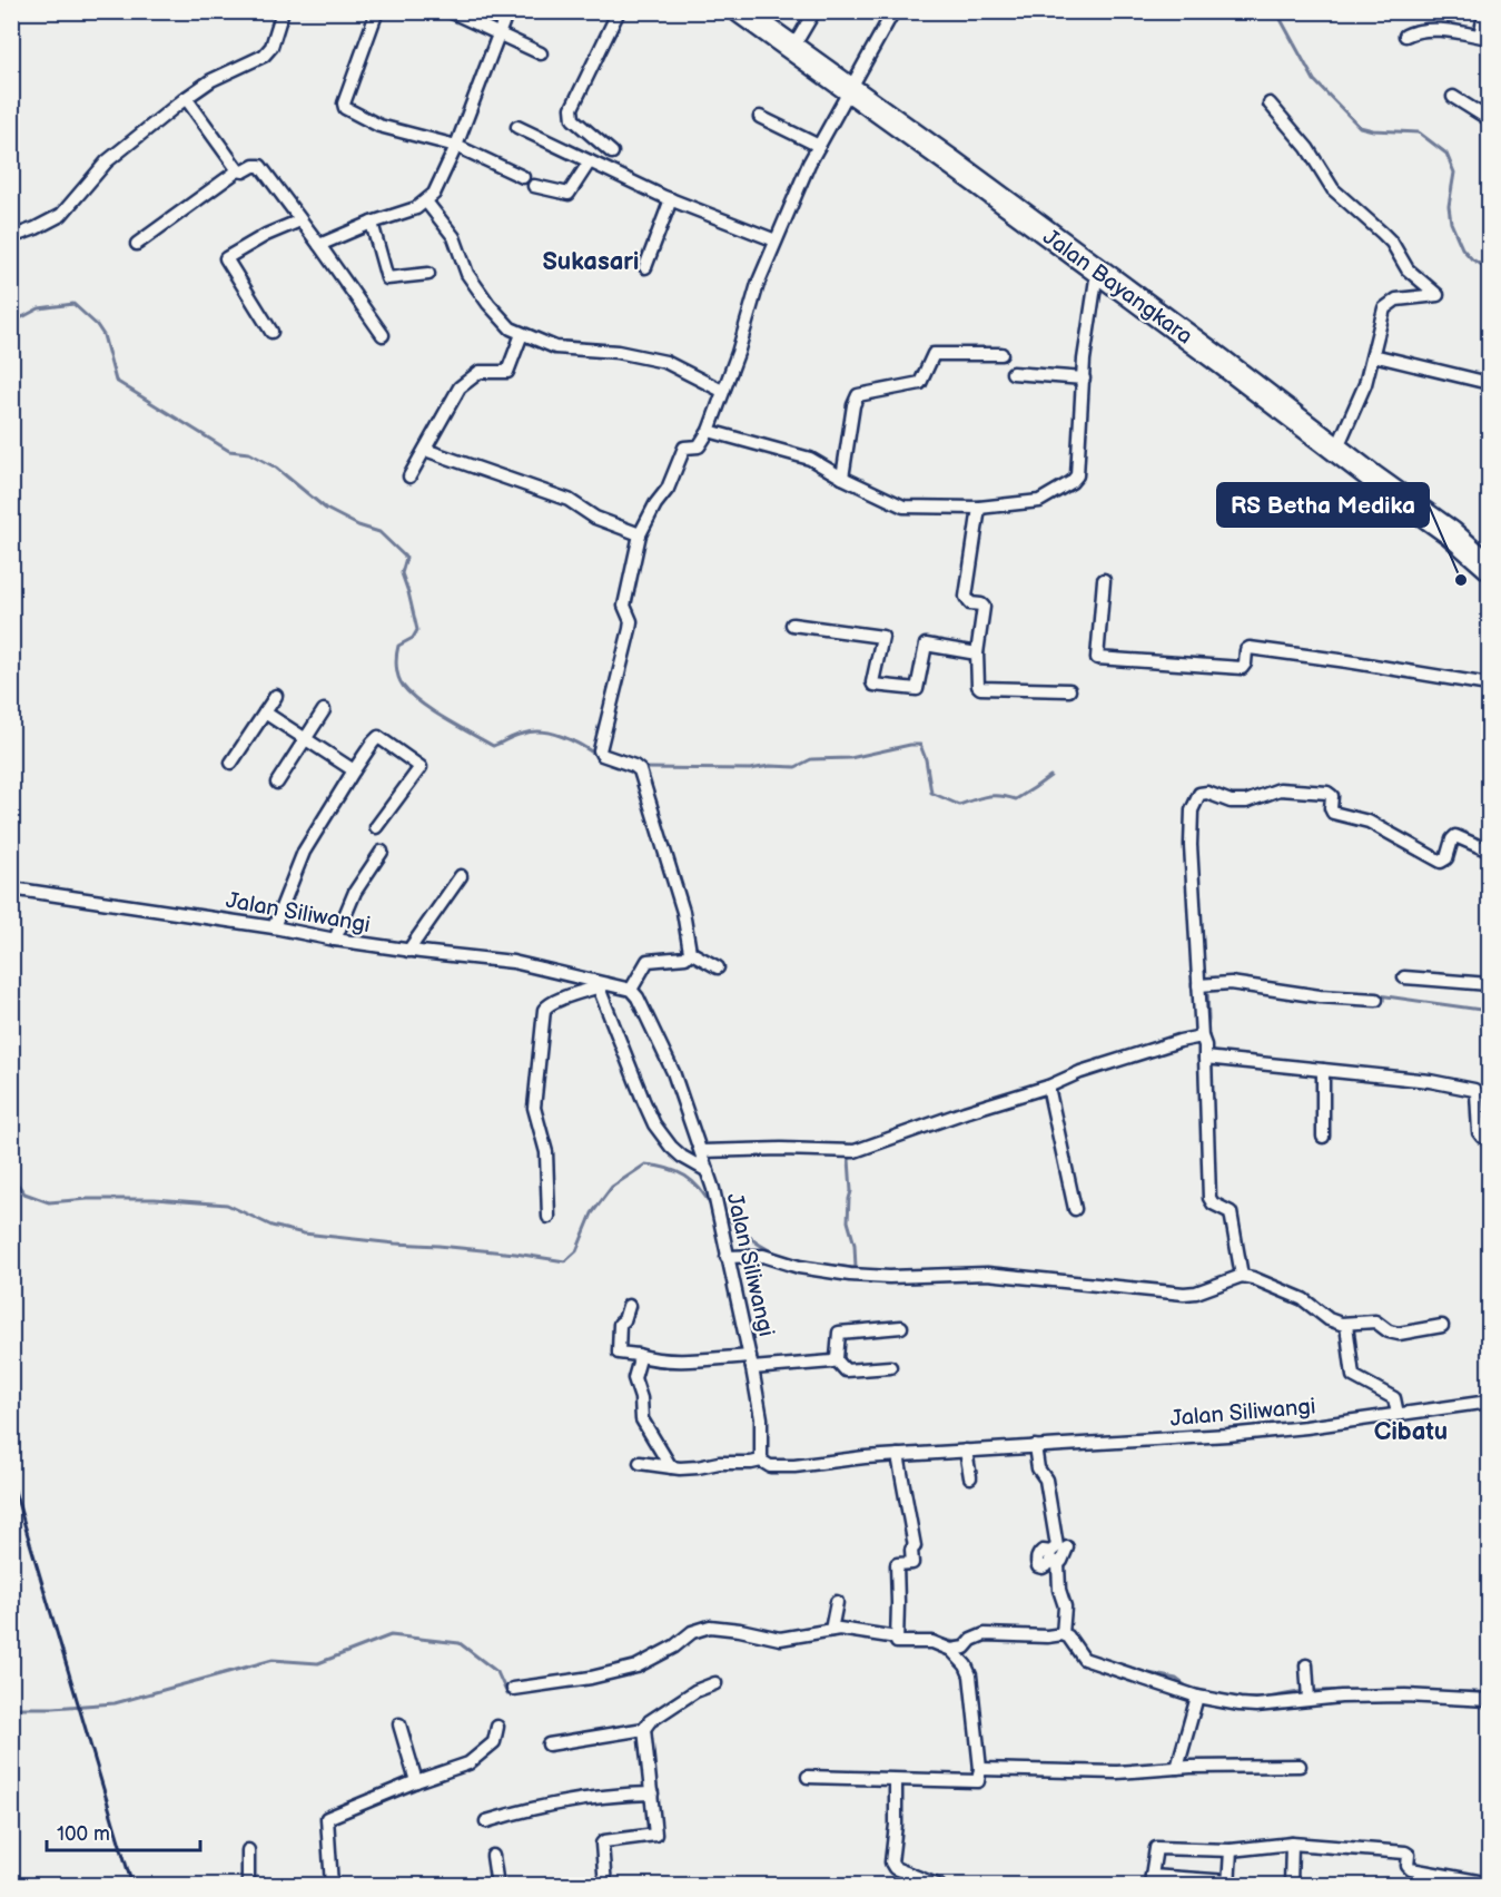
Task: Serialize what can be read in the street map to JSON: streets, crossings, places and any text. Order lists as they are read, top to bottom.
{
  "streets": {
    "highway": ["Jalan Bayangkara"],
    "street": ["Jalan Siliwangi"]
  },
  "districts": ["Sukasari", "Cibatu"],
  "places": ["RS Betha Medika"],
  "scale_bar": "100 m"
}
